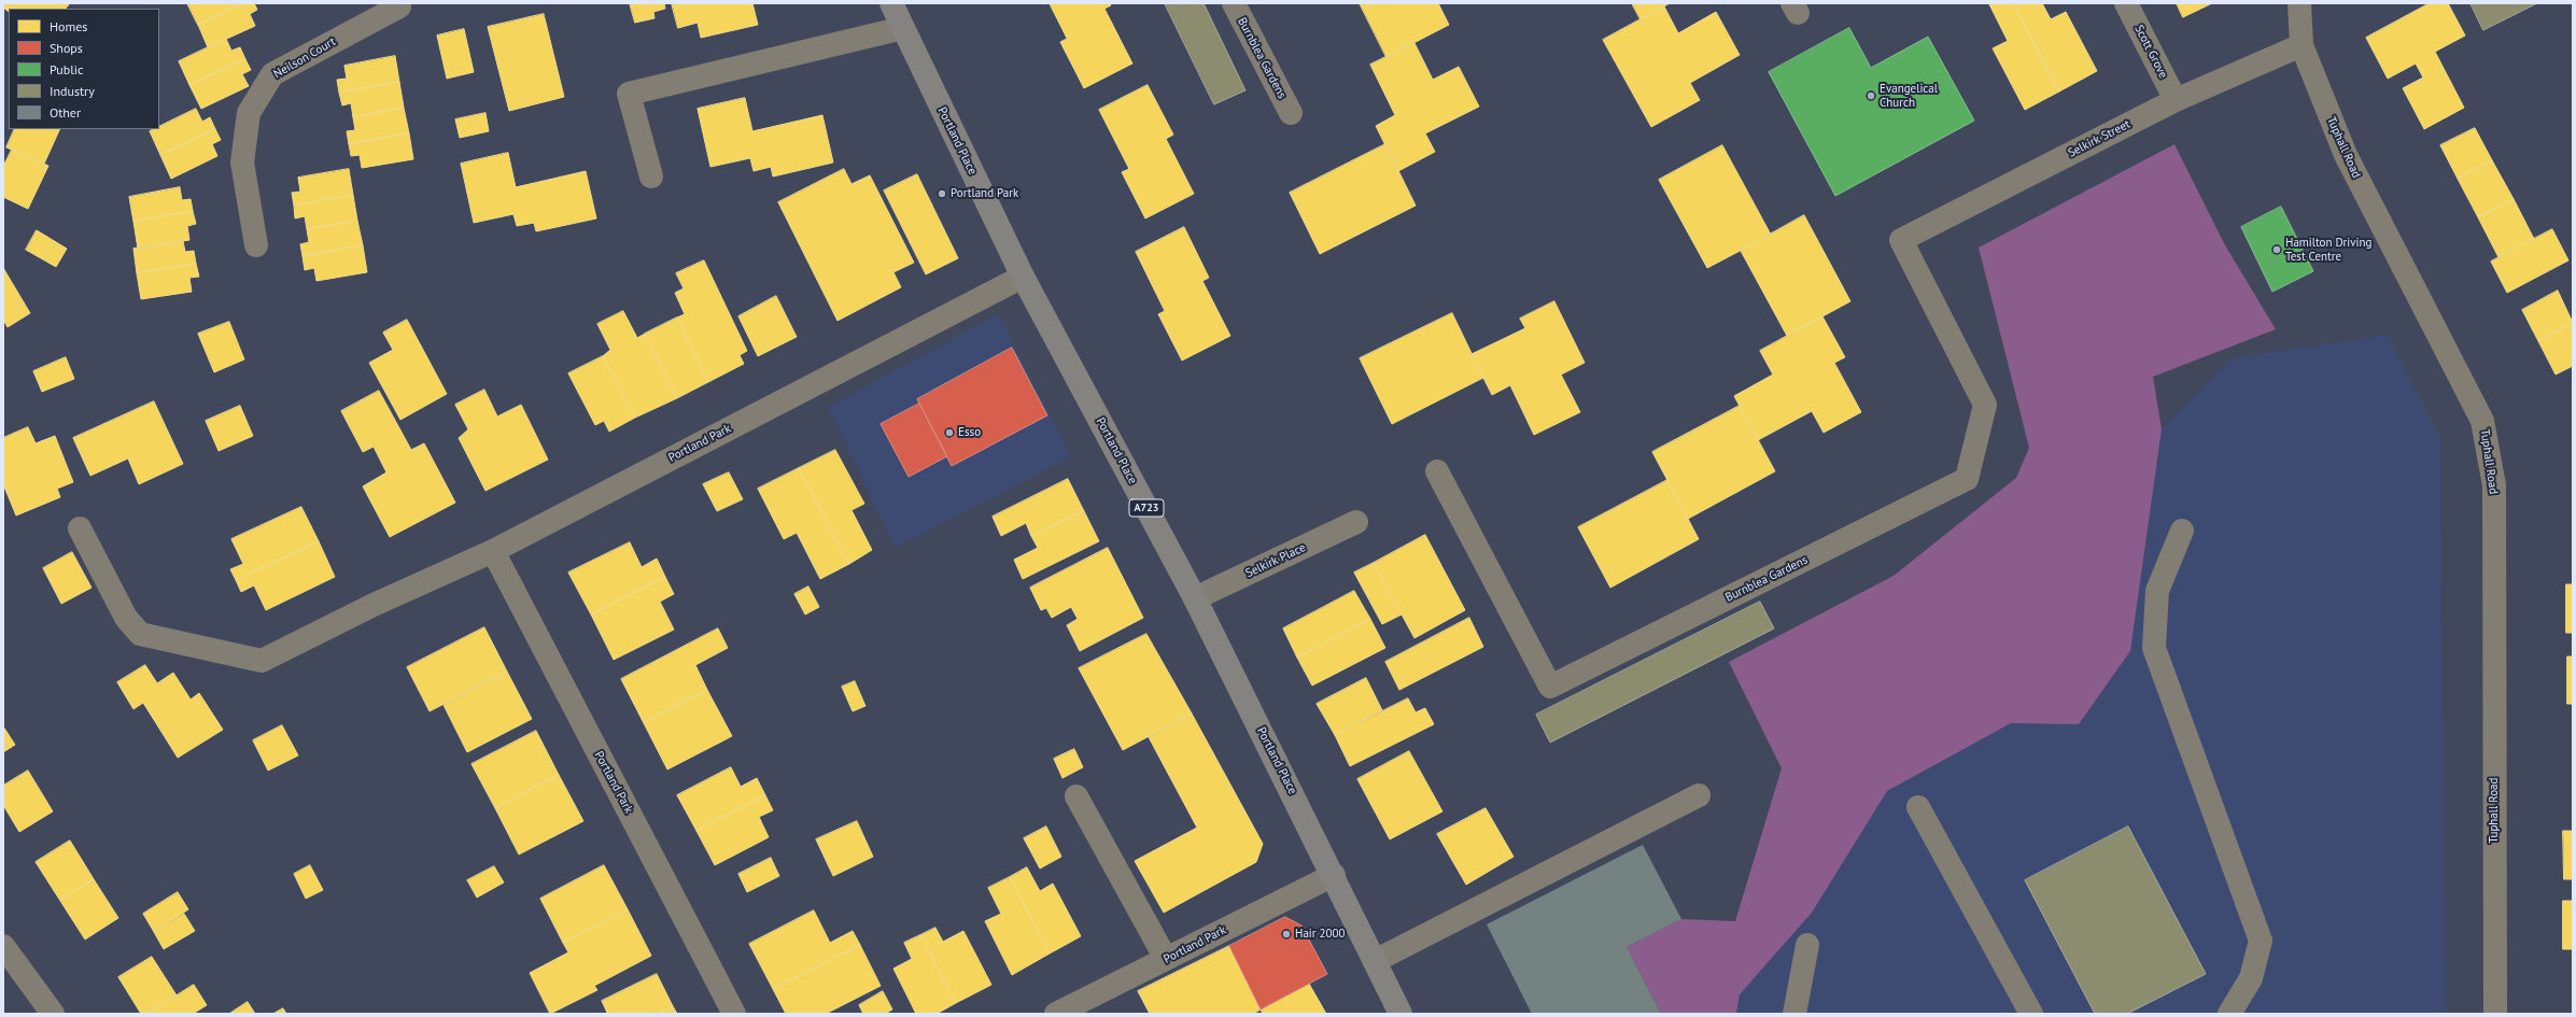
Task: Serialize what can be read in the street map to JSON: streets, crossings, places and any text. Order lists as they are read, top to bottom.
{
  "streets": {
    "main road": ["Portland Place", "A723"],
    "street": [
      "Scott Grove",
      "Neilson Court",
      "Burnblea Gardens",
      "Selkirk Street",
      "Tuphall Road",
      "Portland Park",
      "Selkirk Place"
    ]
  },
  "crossings": [
    ["Scott Grove", "Selkirk Street"],
    ["Burnblea Gardens", "Selkirk Street"],
    ["Selkirk Street", "Tuphall Road"],
    ["Portland Place", "Portland Park"],
    ["Portland Place", "Selkirk Place"]
  ],
  "places": [
    "Evangelical Church",
    "Portland Park",
    "Hamilton Driving Test Centre",
    "Esso",
    "Hair 2000"
  ],
  "legend": [
    "Homes",
    "Shops",
    "Public",
    "Industry",
    "Other"
  ]
}
